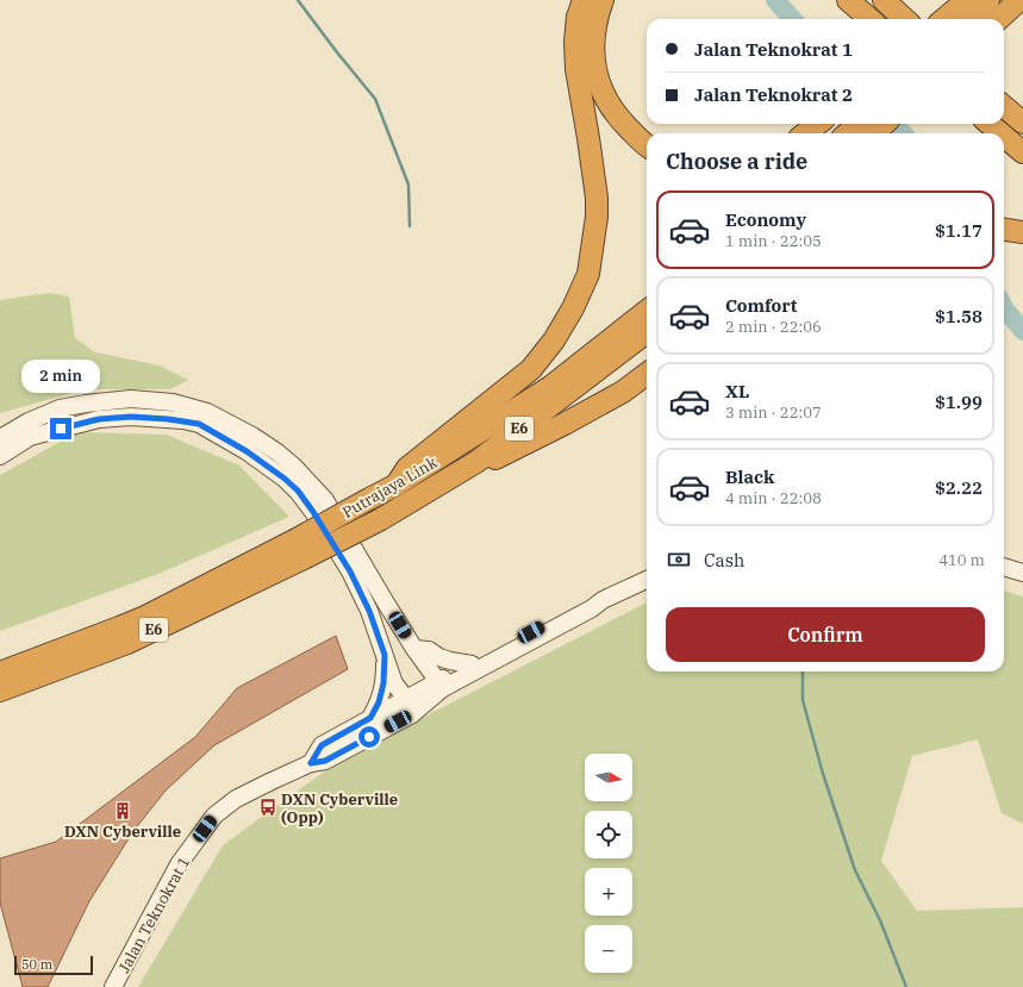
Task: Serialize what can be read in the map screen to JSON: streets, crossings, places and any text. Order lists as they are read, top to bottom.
{
  "streets": {
    "highway": ["E6", "Putrajaya Link"],
    "main road": ["Jalan Teknokrat 1"]
  },
  "places": {
    "bus stop": ["DXN Cyberville (Opp)"],
    "building": ["DXN Cyberville"]
  },
  "scale_bar": "50 m",
  "north": "right",
  "page": {
    "banner": ["Jalan Teknokrat 1", "Jalan Teknokrat 2"],
    "heading": "Choose a ride",
    "list": [
      {
        "name": "Economy",
        "note": "1 min · 22:05",
        "value": "$1.17"
      },
      {
        "name": "Comfort",
        "note": "2 min · 22:06",
        "value": "$1.58"
      },
      {
        "name": "XL",
        "note": "3 min · 22:07",
        "value": "$1.99"
      },
      {
        "name": "Black",
        "note": "4 min · 22:08",
        "value": "$2.22"
      }
    ],
    "bubble": "2 min",
    "pay": ["Cash", "410 m"],
    "buttons": "Confirm",
    "map_buttons": ["+", "−"],
    "scale": "50 m"
  }
}
